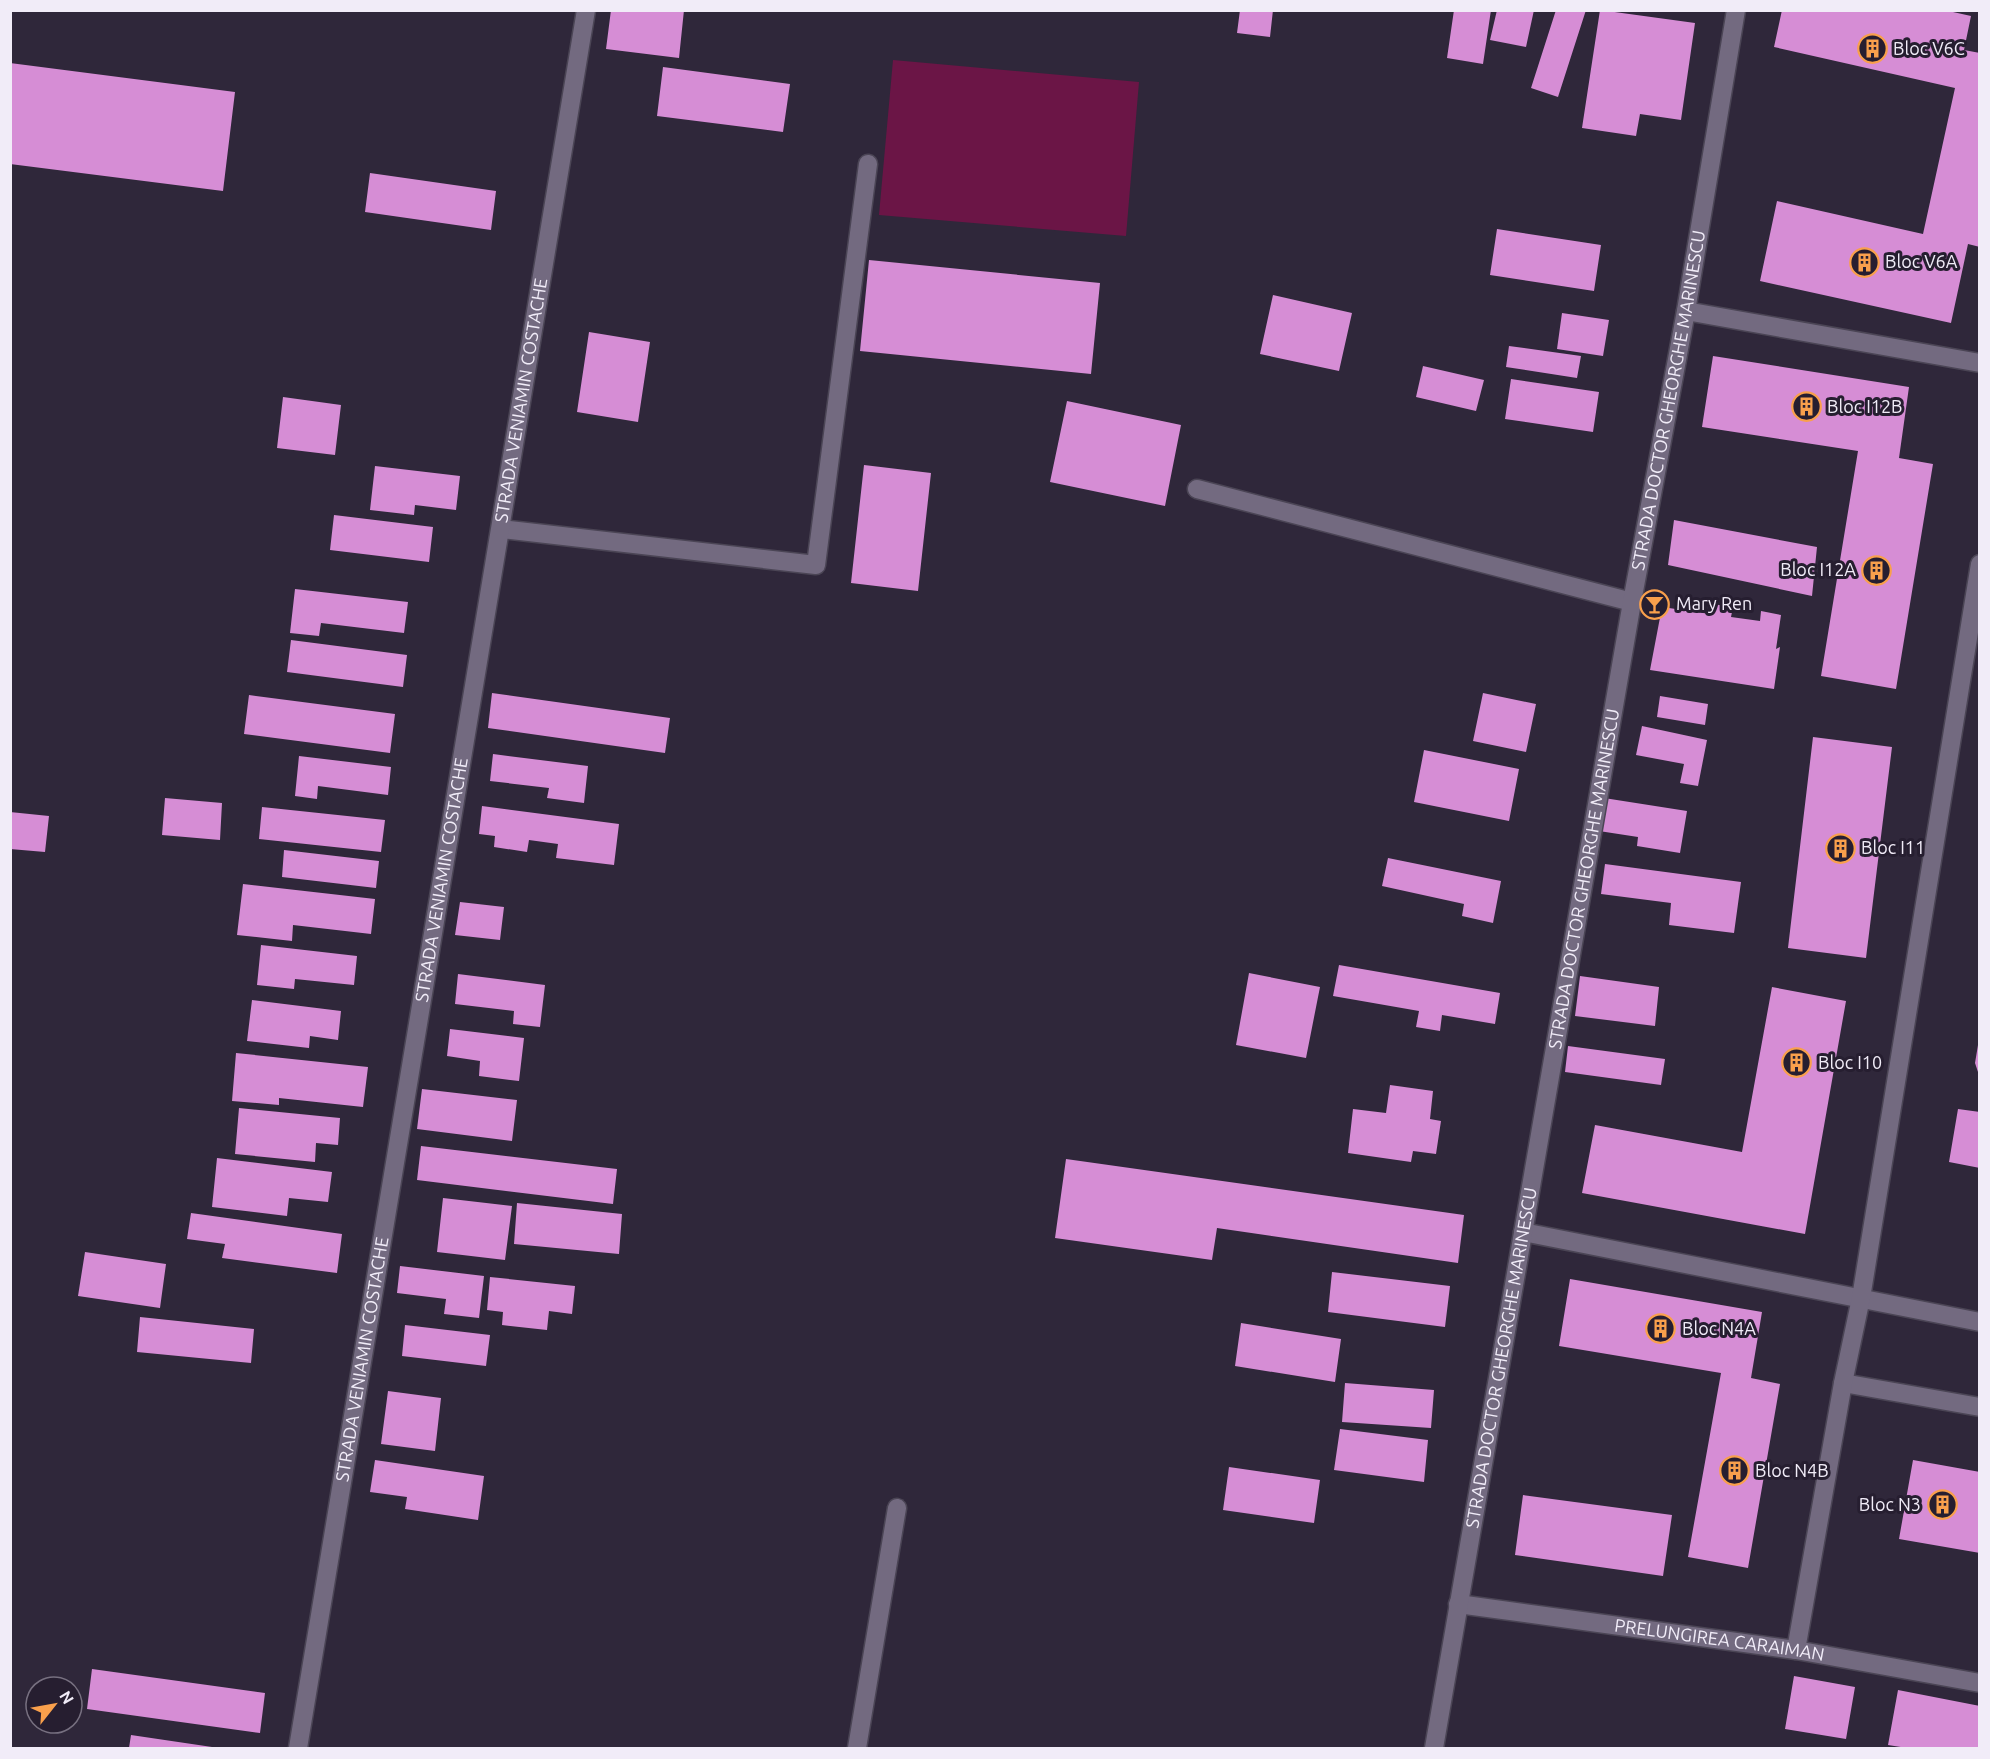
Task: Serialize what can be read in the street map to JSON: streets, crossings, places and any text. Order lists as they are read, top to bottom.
{
  "streets": {
    "street": ["STRADA VENIAMIN COSTACHE", "STRADA DOCTOR GHEORGHE MARINESCU", "PRELUNGIREA CARAIMAN"]
  },
  "crossings": [
    ["STRADA DOCTOR GHEORGHE MARINESCU", "PRELUNGIREA CARAIMAN"]
  ],
  "places": {
    "building": [
      "Bloc V6C",
      "Bloc V6A",
      "Bloc I12B",
      "Bloc I12A",
      "Bloc I11",
      "Bloc I10",
      "Bloc N4A",
      "Bloc N4B",
      "Bloc N3"
    ],
    "bar": ["Mary Ren"]
  },
  "north": "top right"
}
